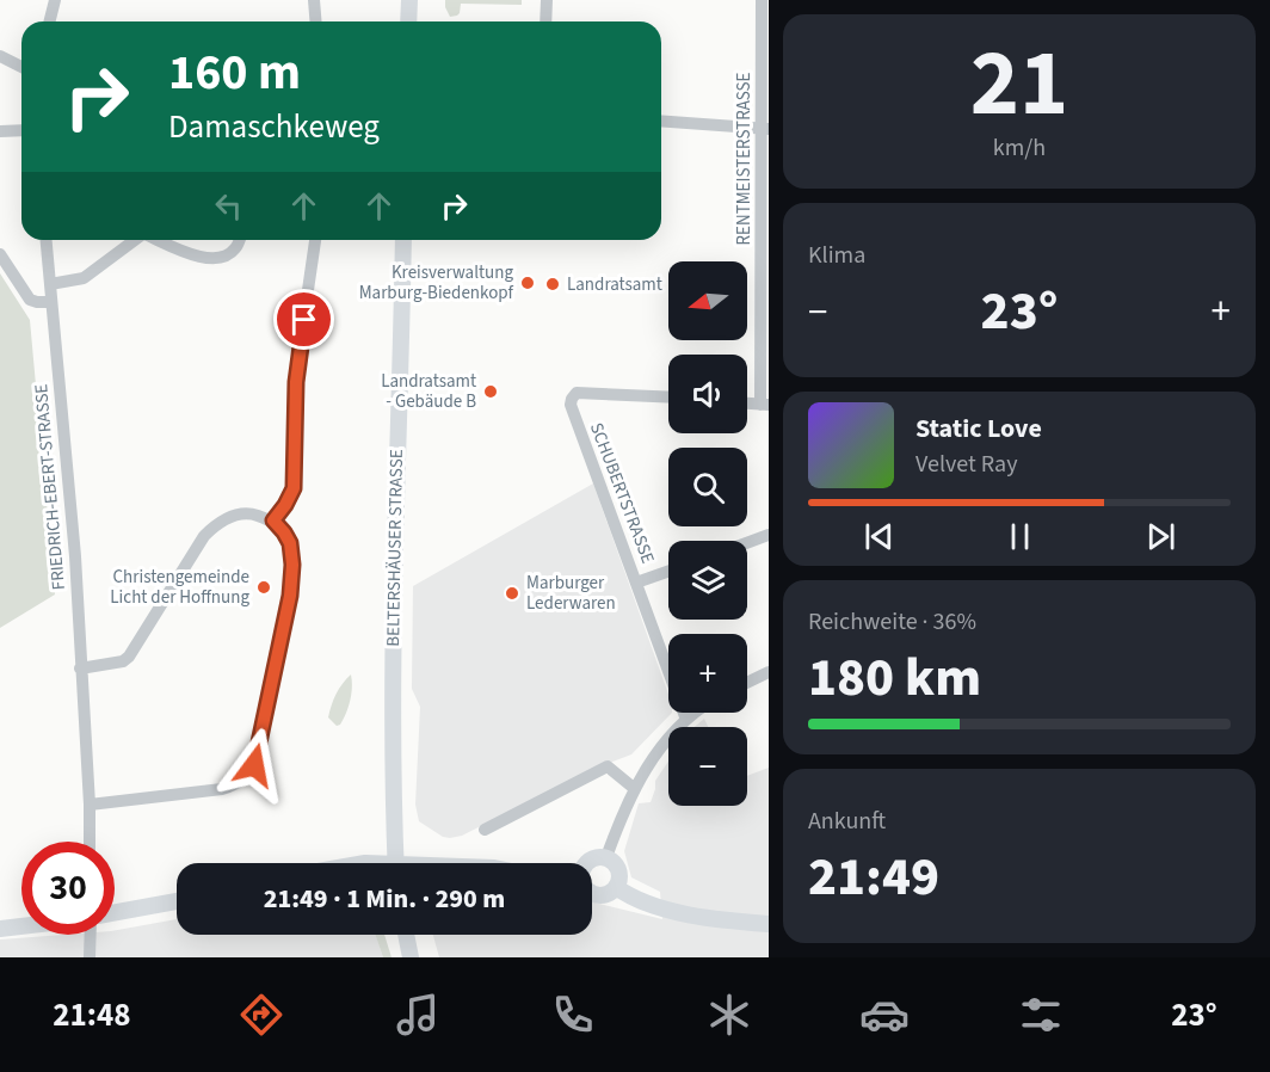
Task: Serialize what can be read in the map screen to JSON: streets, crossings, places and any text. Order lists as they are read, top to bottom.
{
  "streets": {
    "main road": ["BELTERSHÄUSER STRASSE"],
    "street": ["RENTMEISTERSTRASSE", "FRIEDRICH-EBERT-STRASSE", "SCHUBERTSTRASSE"]
  },
  "places": [
    "Kreisverwaltung Marburg-Biedenkopf",
    "Landratsamt",
    "Landratsamt - Gebäude B",
    "Christengemeinde Licht der Hoffnung",
    "Marburger Lederwaren"
  ],
  "north": "left",
  "page": {
    "tile": [
      ["21", "km/h"],
      "Klima",
      ["Reichweite · 36%", "180 km"],
      ["Ankunft", "21:49"]
    ],
    "turn": ["160 m", "Damaschkeweg"],
    "map_buttons": ["+", "−"],
    "heat": ["−", "23°", "+"],
    "song": ["Static Love", "Velvet Ray"],
    "limit": "30",
    "trip": "21:49 · 1 Min. · 290 m",
    "tabs": ["21:48", "23°"]
  }
}
